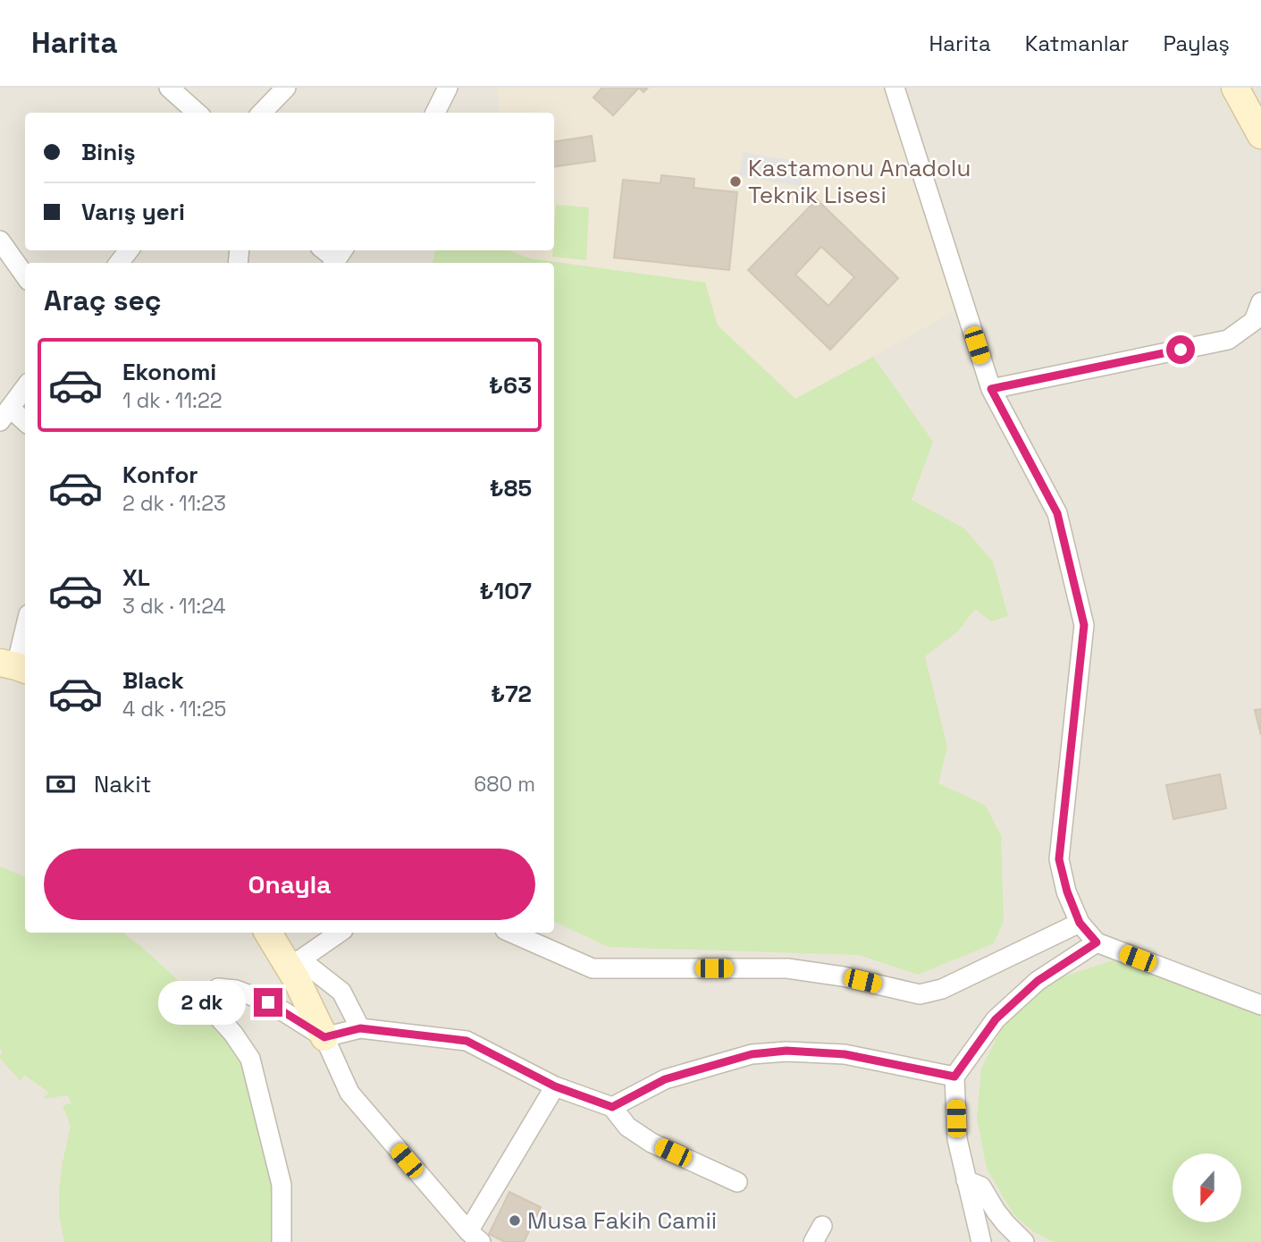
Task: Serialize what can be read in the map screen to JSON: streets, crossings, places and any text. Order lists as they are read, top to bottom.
{
  "places": ["Kastamonu Anadolu Teknik Lisesi", "Musa Fakih Camii"],
  "north": "bottom",
  "page": {
    "header": "Harita",
    "nav": ["Harita", "Katmanlar", "Paylaş"],
    "banner": ["Biniş", "Varış yeri"],
    "heading": "Araç seç",
    "list": [
      {
        "name": "Ekonomi",
        "note": "1 dk · 11:22",
        "value": "₺63"
      },
      {
        "name": "Konfor",
        "note": "2 dk · 11:23",
        "value": "₺85"
      },
      {
        "name": "XL",
        "note": "3 dk · 11:24",
        "value": "₺107"
      },
      {
        "name": "Black",
        "note": "4 dk · 11:25",
        "value": "₺72"
      }
    ],
    "pay": ["Nakit", "680 m"],
    "buttons": "Onayla",
    "bubble": "2 dk"
  }
}
